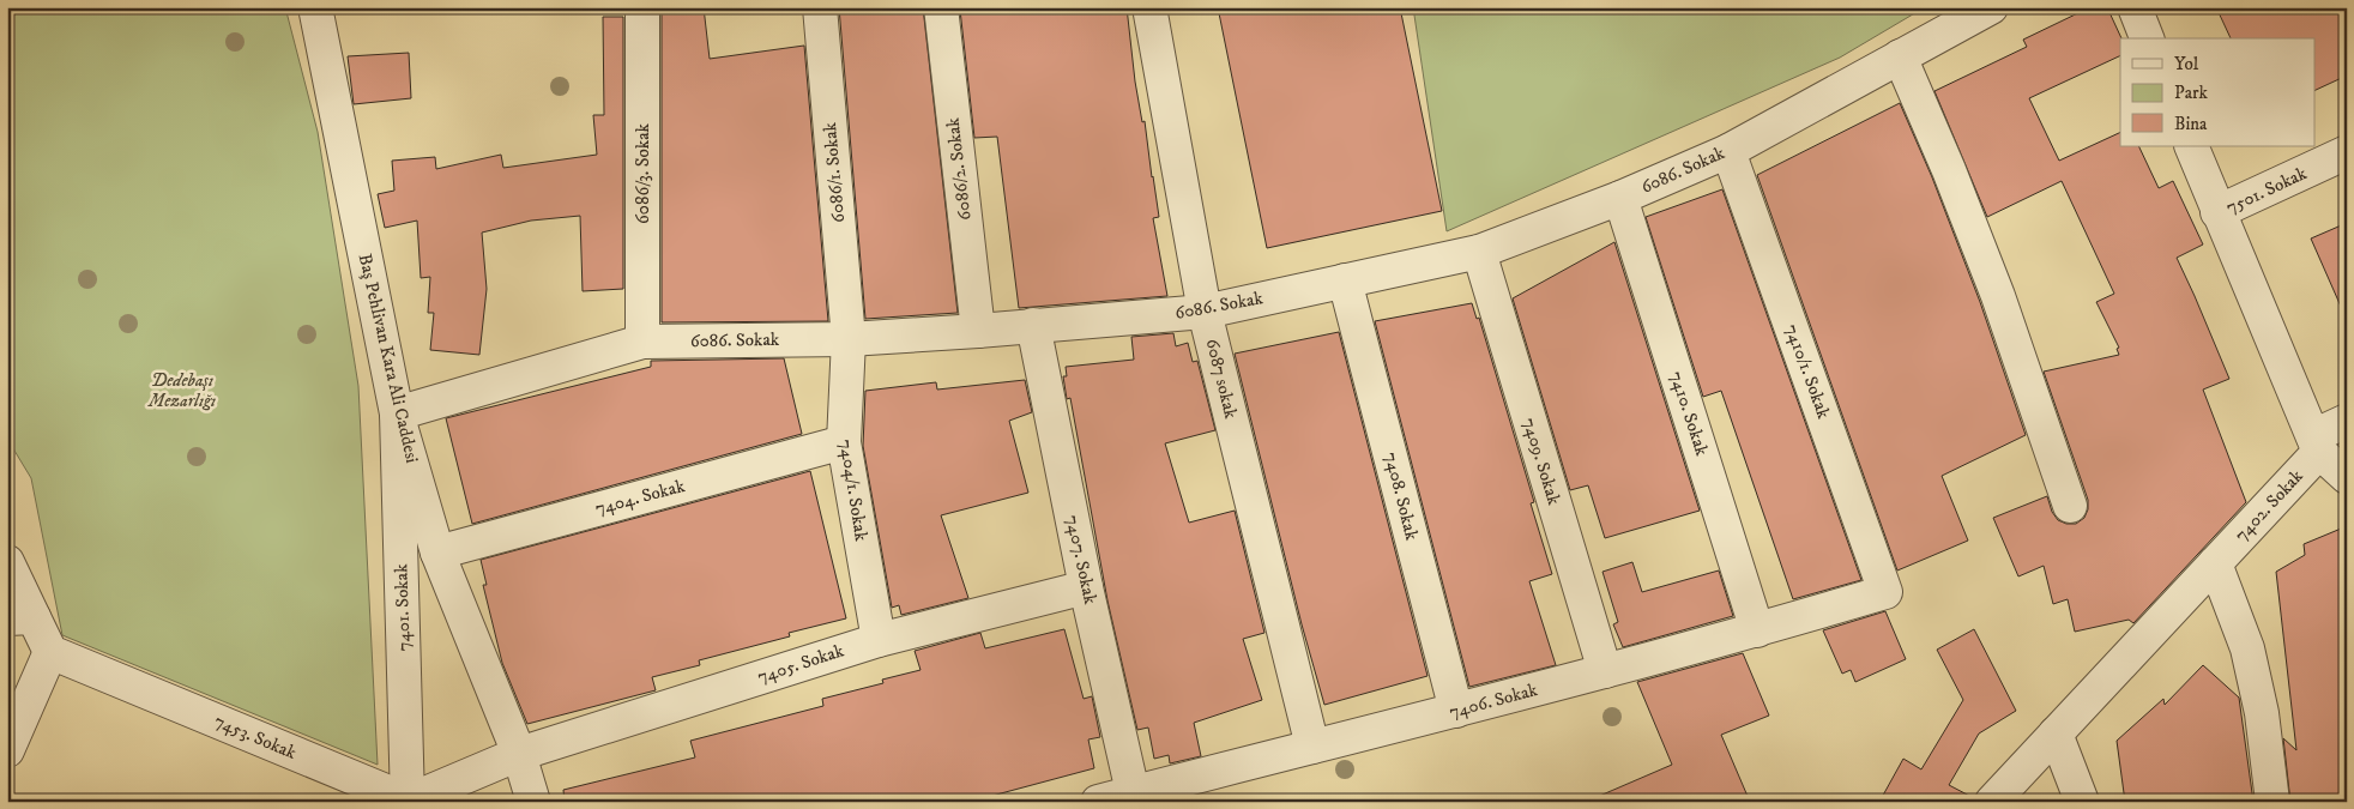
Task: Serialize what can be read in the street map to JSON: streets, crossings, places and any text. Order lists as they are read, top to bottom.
{
  "streets": {
    "street": [
      "6086/2. Sokak",
      "6086. Sokak",
      "6086/1. Sokak",
      "6086/3. Sokak",
      "7501. Sokak",
      "Baş Pehlivan Kara Ali Caddesi",
      "7410/1. Sokak",
      "6087 sokak",
      "7410. Sokak",
      "7409. Sokak",
      "7404/1. Sokak",
      "7408. Sokak",
      "7404. Sokak",
      "7402. Sokak",
      "7407. Sokak",
      "7401. Sokak",
      "7405. Sokak",
      "7406. Sokak",
      "7453. Sokak"
    ]
  },
  "crossings": [
    ["6086/2. Sokak", "6086. Sokak"],
    ["6086. Sokak", "6086/1. Sokak"],
    ["6086. Sokak", "6086/3. Sokak"],
    ["6086. Sokak", "Baş Pehlivan Kara Ali Caddesi"],
    ["6086. Sokak", "7410/1. Sokak"],
    ["6086. Sokak", "6087 sokak"],
    ["6086. Sokak", "7410. Sokak"],
    ["6086. Sokak", "7409. Sokak"],
    ["6086. Sokak", "7404/1. Sokak"],
    ["6086. Sokak", "7408. Sokak"],
    ["6086. Sokak", "7407. Sokak"],
    ["6086. Sokak", "7401. Sokak"],
    ["6086/1. Sokak", "7404/1. Sokak"],
    ["Baş Pehlivan Kara Ali Caddesi", "7404. Sokak"],
    ["Baş Pehlivan Kara Ali Caddesi", "7401. Sokak"],
    ["Baş Pehlivan Kara Ali Caddesi", "7405. Sokak"],
    ["7410/1. Sokak", "7406. Sokak"],
    ["6087 sokak", "7406. Sokak"],
    ["7410. Sokak", "7406. Sokak"],
    ["7409. Sokak", "7406. Sokak"],
    ["7404/1. Sokak", "7404. Sokak"],
    ["7404/1. Sokak", "7405. Sokak"],
    ["7408. Sokak", "7406. Sokak"],
    ["7407. Sokak", "7405. Sokak"],
    ["7407. Sokak", "7406. Sokak"],
    ["7401. Sokak", "7453. Sokak"]
  ],
  "parks": ["Dedebaşı Mezarlığı"],
  "legend": ["Yol", "Park", "Bina"]
}
